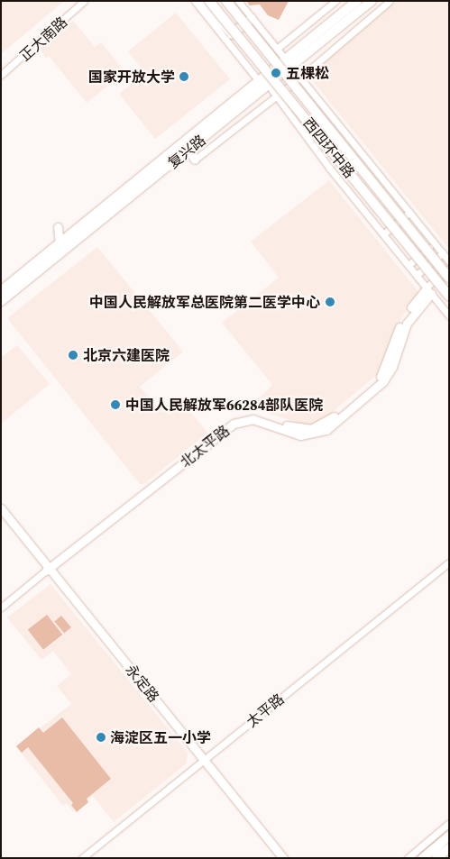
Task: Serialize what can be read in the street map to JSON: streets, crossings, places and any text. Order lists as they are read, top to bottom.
{
  "streets": {
    "highway": ["西四环中路", "复兴路"],
    "main road": ["北太平路", "永定路"],
    "street": ["正大南路", "太平路"]
  },
  "crossings": [
    ["西四环中路", "复兴路"],
    ["西四环中路", "北太平路"],
    ["北太平路", "永定路"],
    ["永定路", "太平路"]
  ],
  "places": [
    "五棵松",
    "国家开放大学",
    "中国人民解放军总医院第二医学中心",
    "北京六建医院",
    "中国人民解放军66284部队医院",
    "海淀区五一小学"
  ]
}
